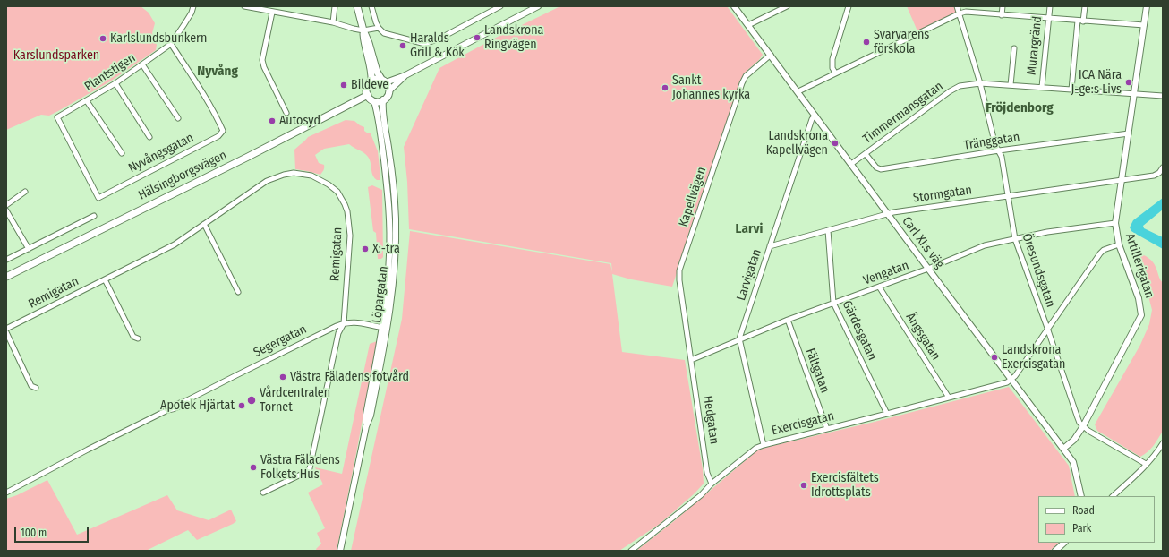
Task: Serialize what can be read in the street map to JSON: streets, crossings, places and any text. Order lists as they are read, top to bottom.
{
  "streets": {
    "main road": ["Hälsingborgsvägen"],
    "street": [
      "Murargränd",
      "Plantstigen",
      "Timmermansgatan",
      "Tränggatan",
      "Nyvångsgatan",
      "Stormgatan",
      "Kapellvägen",
      "Carl XI:s väg",
      "Remigatan",
      "Artillerigatan",
      "Öresundsgatan",
      "Vengatan",
      "Larvigatan",
      "Löpargatan",
      "Gärdesgatan",
      "Ängsgatan",
      "Segergatan",
      "Fältgatan",
      "Hedgatan",
      "Exercisgatan"
    ]
  },
  "crossings": [
    ["Murargränd", "Timmermansgatan"],
    ["Plantstigen", "Nyvångsgatan"],
    ["Timmermansgatan", "Tränggatan"],
    ["Timmermansgatan", "Carl XI:s väg"],
    ["Timmermansgatan", "Artillerigatan"],
    ["Timmermansgatan", "Öresundsgatan"],
    ["Tränggatan", "Artillerigatan"],
    ["Tränggatan", "Öresundsgatan"],
    ["Hälsingborgsvägen", "Löpargatan"],
    ["Stormgatan", "Carl XI:s väg"],
    ["Stormgatan", "Artillerigatan"],
    ["Stormgatan", "Öresundsgatan"],
    ["Stormgatan", "Larvigatan"],
    ["Stormgatan", "Gärdesgatan"],
    ["Kapellvägen", "Carl XI:s väg"],
    ["Kapellvägen", "Vengatan"],
    ["Kapellvägen", "Hedgatan"],
    ["Carl XI:s väg", "Artillerigatan"],
    ["Carl XI:s väg", "Vengatan"],
    ["Carl XI:s väg", "Larvigatan"],
    ["Carl XI:s väg", "Exercisgatan"],
    ["Remigatan", "Segergatan"],
    ["Artillerigatan", "Öresundsgatan"],
    ["Artillerigatan", "Vengatan"],
    ["Öresundsgatan", "Vengatan"],
    ["Vengatan", "Larvigatan"],
    ["Vengatan", "Gärdesgatan"],
    ["Vengatan", "Ängsgatan"],
    ["Vengatan", "Fältgatan"],
    ["Vengatan", "Hedgatan"],
    ["Löpargatan", "Segergatan"],
    ["Gärdesgatan", "Exercisgatan"],
    ["Ängsgatan", "Exercisgatan"],
    ["Fältgatan", "Exercisgatan"],
    ["Hedgatan", "Exercisgatan"]
  ],
  "districts": ["Nyvång", "Fröjdenborg", "Larvi"],
  "parks": ["Karslundsparken"],
  "places": [
    "Landskrona Ringvägen",
    "Karlslundsbunkern",
    "Svarvarens förskola",
    "Haralds Grill & Kök",
    "ICA Nära J-ge:s Livs",
    "Bildeve",
    "Sankt Johannes kyrka",
    "Autosyd",
    "Landskrona Kapellvägen",
    "X:-tra",
    "Landskrona Exercisgatan",
    "Västra Fäladens fotvård",
    "Vårdcentralen Tornet",
    "Apotek Hjärtat",
    "Västra Fäladens Folkets Hus",
    "Exercisfältets Idrottsplats"
  ],
  "legend": ["Road", "Park"],
  "scale_bar": "100 m"
}
